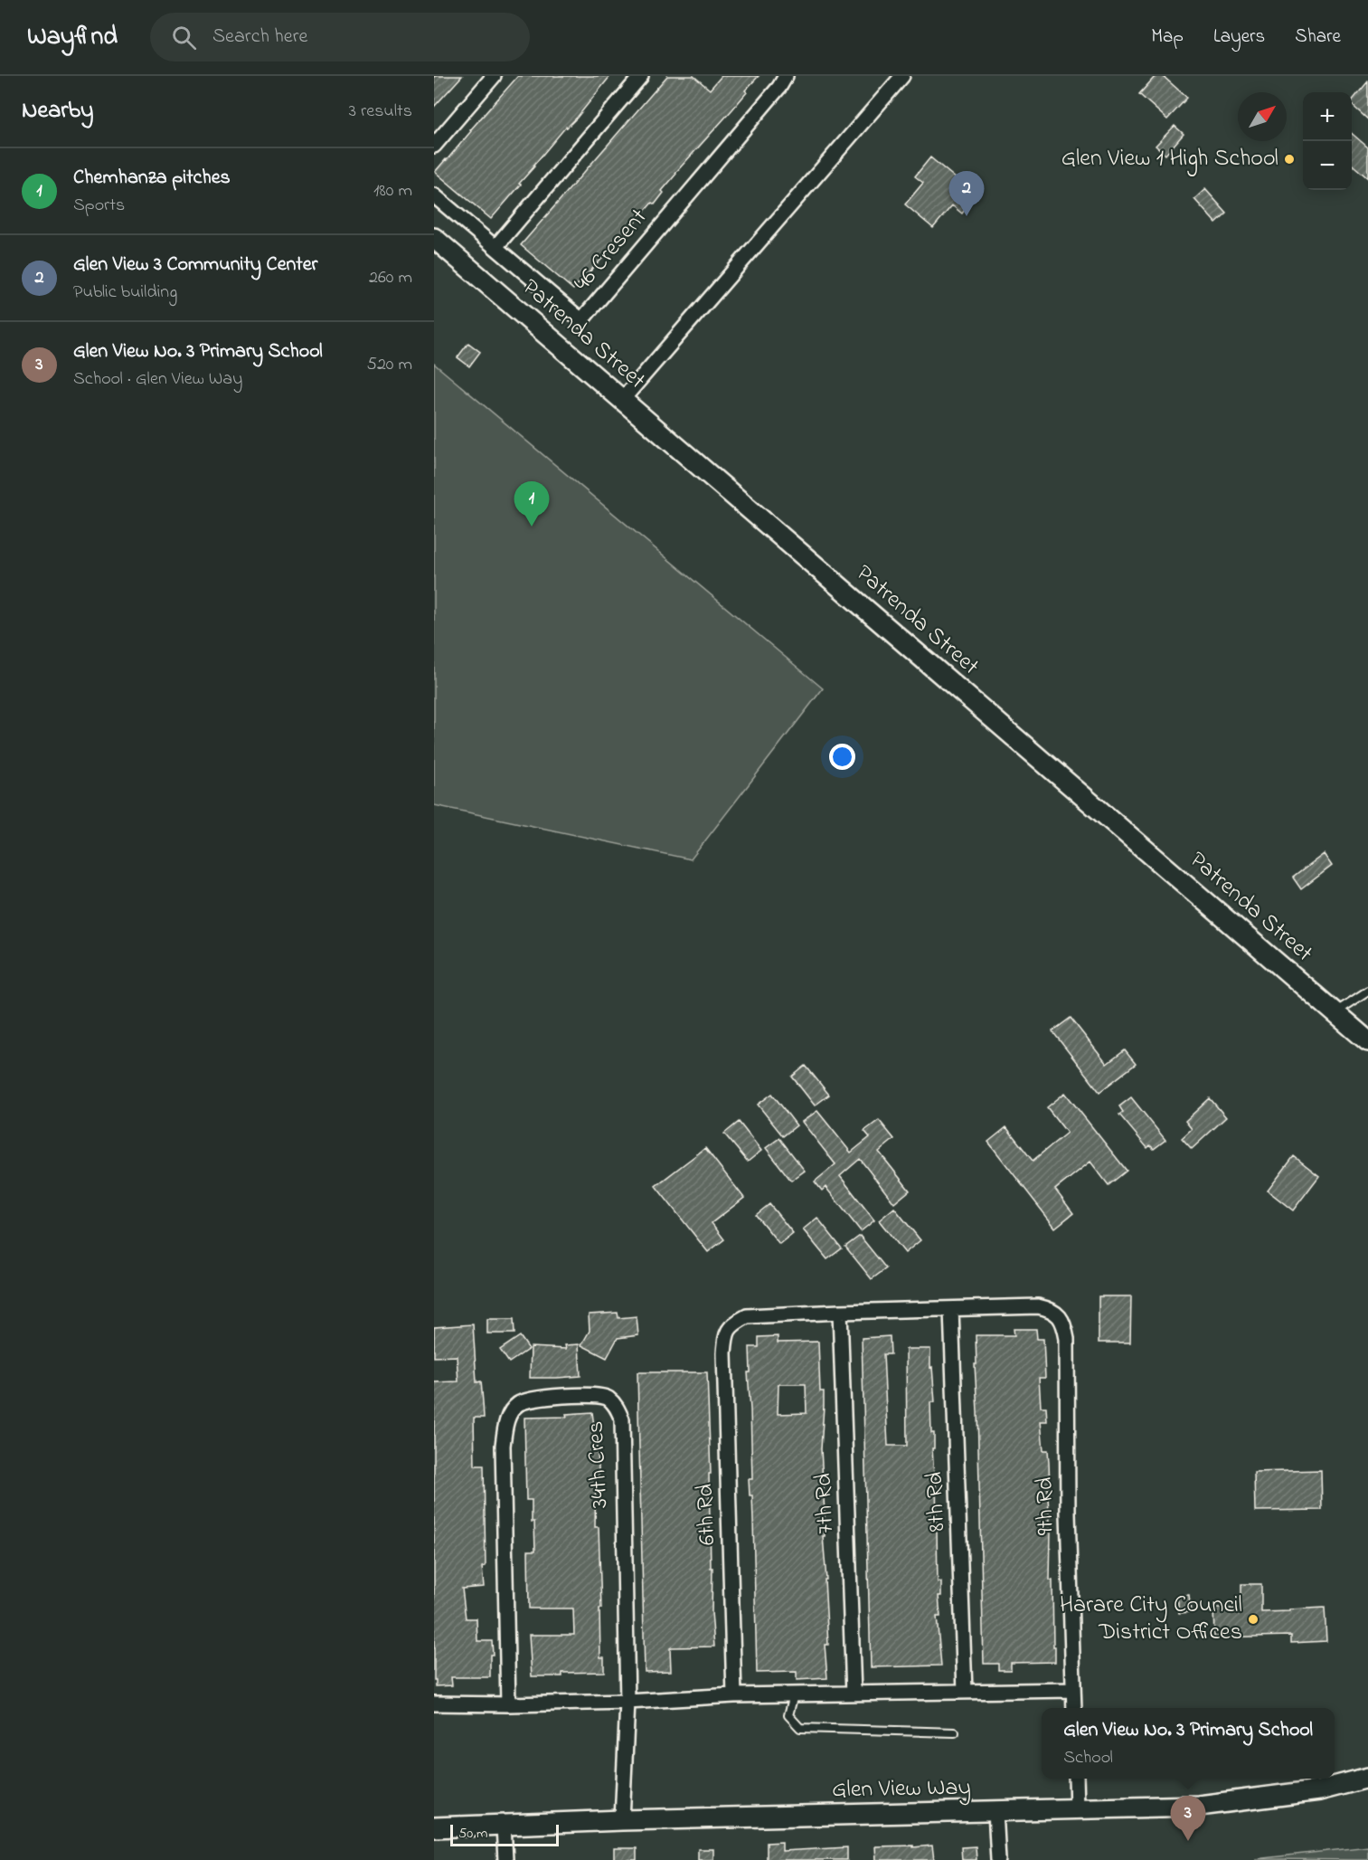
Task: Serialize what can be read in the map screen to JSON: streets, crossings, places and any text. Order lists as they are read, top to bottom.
{
  "streets": {
    "street": [
      "46 Cresent",
      "Patrenda Street",
      "34th Cres",
      "8th Rd",
      "7th Rd",
      "9th Rd",
      "6th Rd",
      "Glen View Way"
    ]
  },
  "crossings": [
    ["34th Cres", "Glen View Way"],
    ["8th Rd", "9th Rd"],
    ["7th Rd", "6th Rd"]
  ],
  "places": ["Glen View 1 High School", "Harare City Council District Offices"],
  "scale_bar": "50 m",
  "north": "top right",
  "page": {
    "header": "Wayfind",
    "search": "Search here",
    "nav": ["Map", "Layers", "Share"],
    "heading": ["Nearby", "3 results"],
    "map_buttons": ["+", "−"],
    "list": [
      {
        "mark": "1",
        "name": "Chemhanza pitches",
        "note": "Sports",
        "value": "180 m"
      },
      {
        "mark": "2",
        "name": "Glen View 3 Community Center",
        "note": "Public building",
        "value": "260 m"
      },
      {
        "mark": "3",
        "name": "Glen View No. 3 Primary School",
        "note": "School · Glen View Way",
        "value": "520 m"
      }
    ],
    "pins": ["2", "1", "3"],
    "popup": ["Glen View No. 3 Primary School", "School"],
    "scale": "50 m"
  }
}
